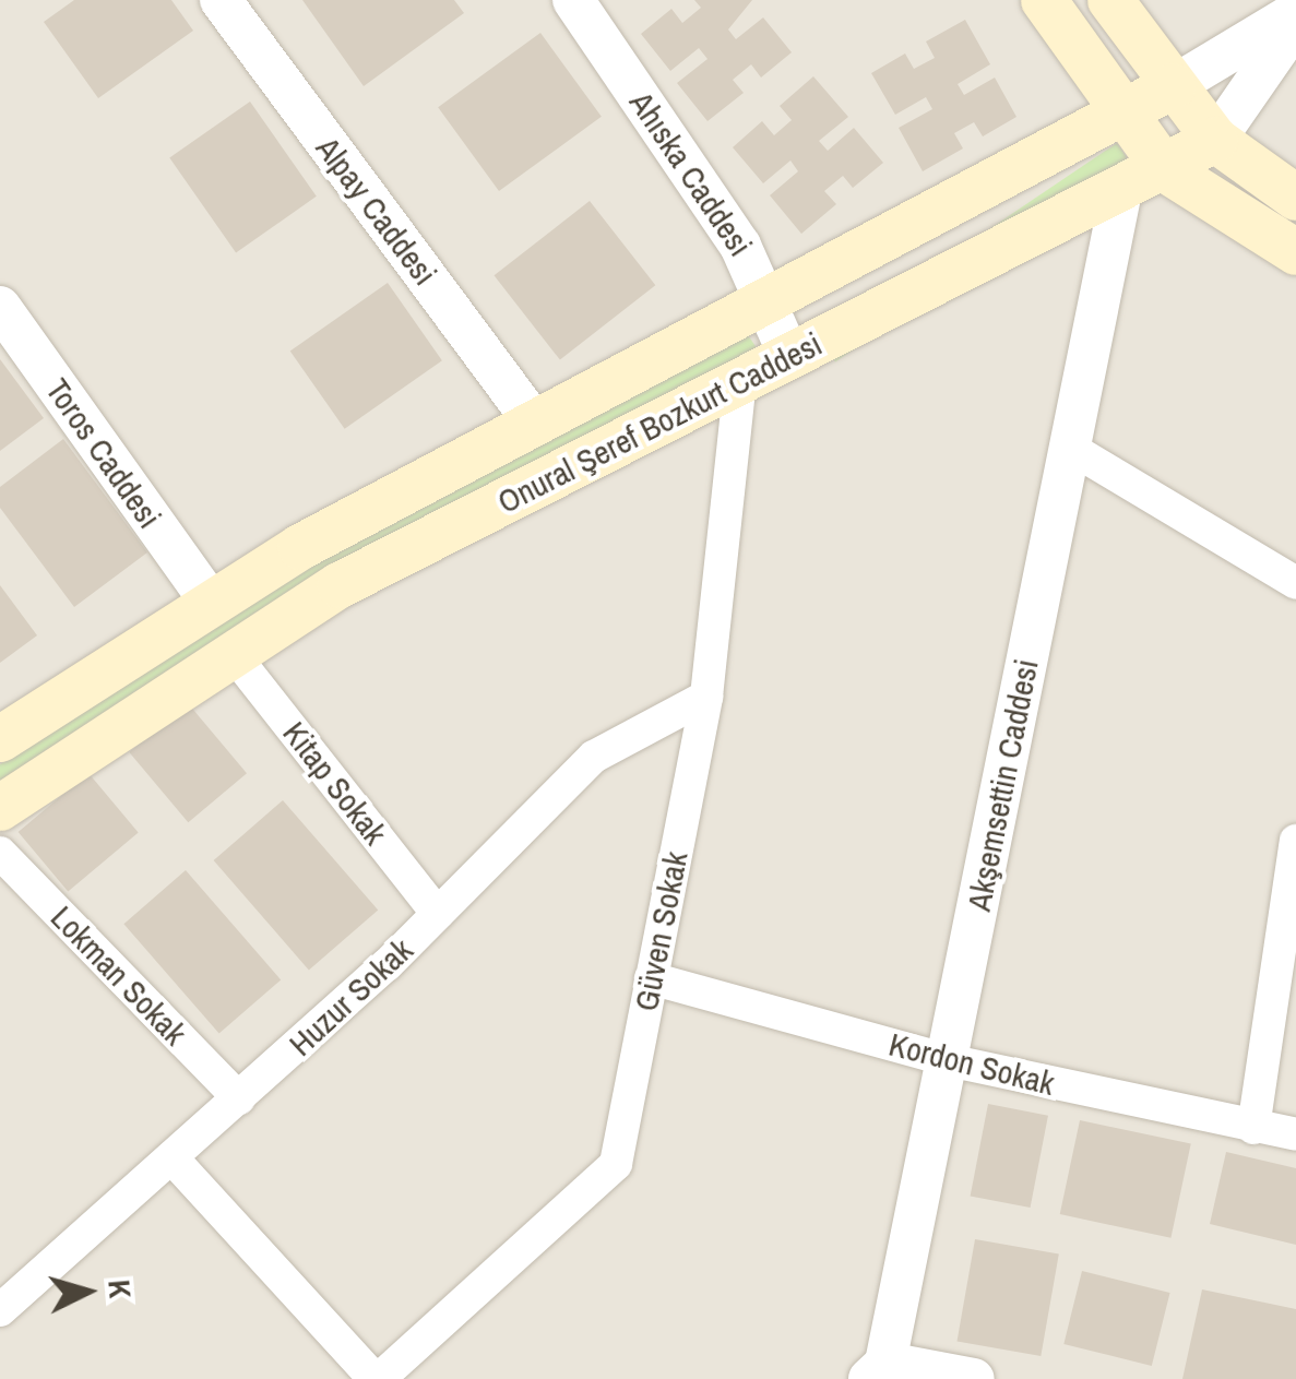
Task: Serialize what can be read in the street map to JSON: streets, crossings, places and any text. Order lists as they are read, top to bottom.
{
  "streets": {
    "main road": ["Onural Şeref Bozkurt Caddesi"],
    "street": [
      "Ahıska Caddesi",
      "Alpay Caddesi",
      "Toros Caddesi",
      "Kitap Sokak",
      "Akşemsettin Caddesi",
      "Güven Sokak",
      "Lokman Sokak",
      "Huzur Sokak",
      "Kordon Sokak"
    ]
  },
  "crossings": [
    ["Ahıska Caddesi", "Onural Şeref Bozkurt Caddesi"],
    ["Alpay Caddesi", "Onural Şeref Bozkurt Caddesi"],
    ["Onural Şeref Bozkurt Caddesi", "Toros Caddesi"],
    ["Onural Şeref Bozkurt Caddesi", "Kitap Sokak"],
    ["Onural Şeref Bozkurt Caddesi", "Akşemsettin Caddesi"],
    ["Onural Şeref Bozkurt Caddesi", "Güven Sokak"],
    ["Kitap Sokak", "Huzur Sokak"],
    ["Akşemsettin Caddesi", "Kordon Sokak"],
    ["Güven Sokak", "Huzur Sokak"],
    ["Güven Sokak", "Kordon Sokak"],
    ["Lokman Sokak", "Huzur Sokak"]
  ],
  "north": "right"
}
